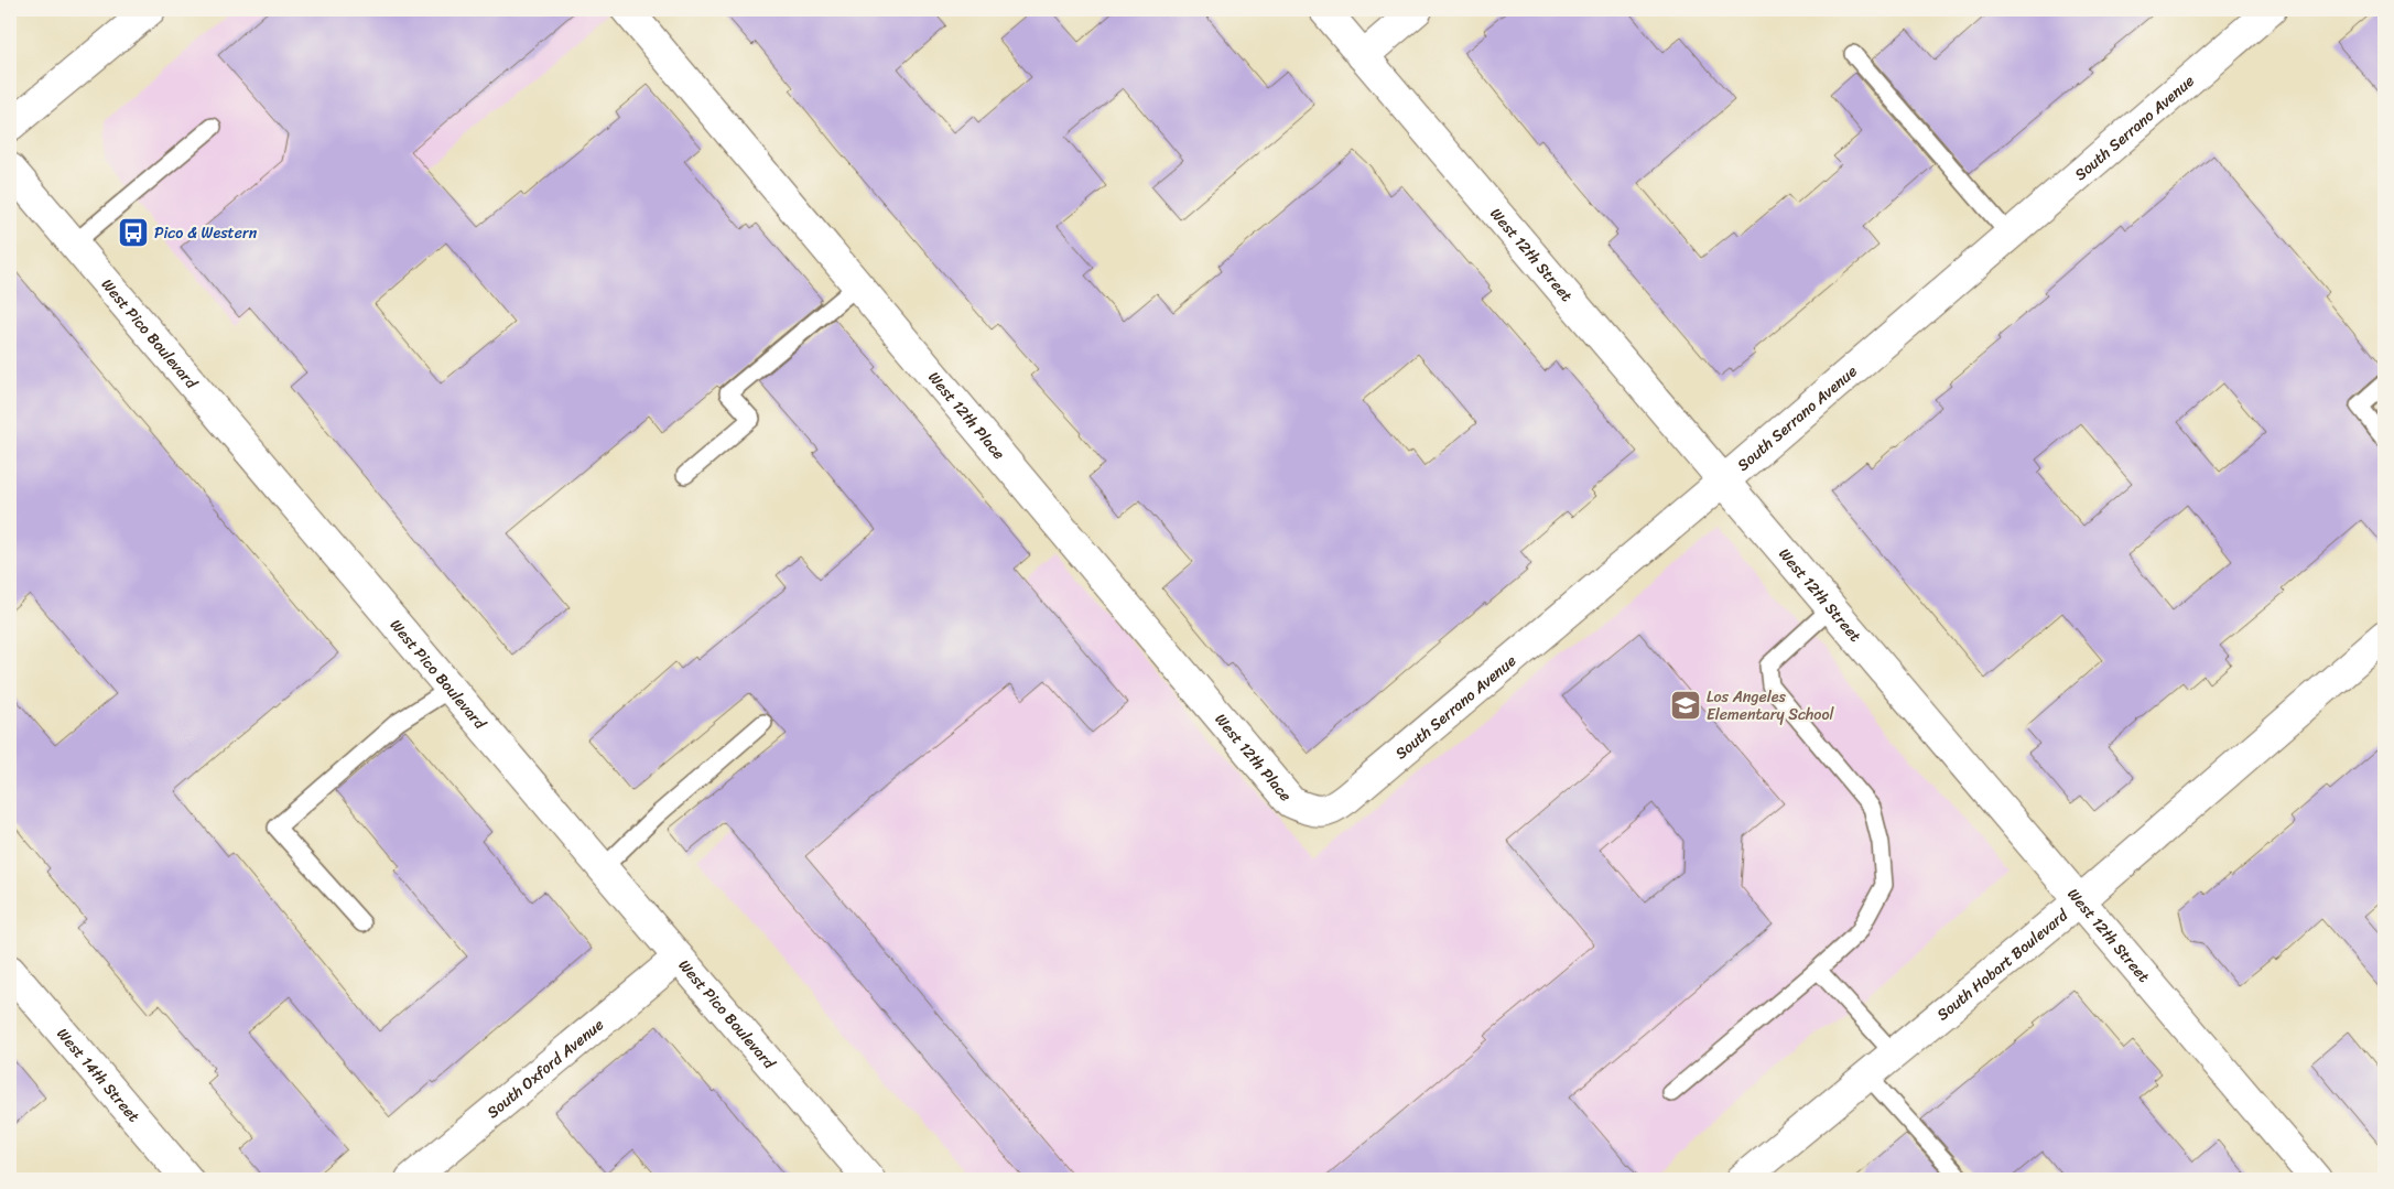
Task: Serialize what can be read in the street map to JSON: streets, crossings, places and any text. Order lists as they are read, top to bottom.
{
  "streets": {
    "street": [
      "South Serrano Avenue",
      "West 12th Street",
      "West Pico Boulevard",
      "West 12th Place",
      "South Hobart Boulevard",
      "South Oxford Avenue",
      "West 14th Street"
    ]
  },
  "crossings": [
    ["South Serrano Avenue", "West 12th Street"],
    ["South Serrano Avenue", "West 12th Place"],
    ["West 12th Street", "South Hobart Boulevard"],
    ["West Pico Boulevard", "South Oxford Avenue"]
  ],
  "places": {
    "bus stop": ["Pico & Western"],
    "school or university": ["Los Angeles Elementary School"]
  }
}
